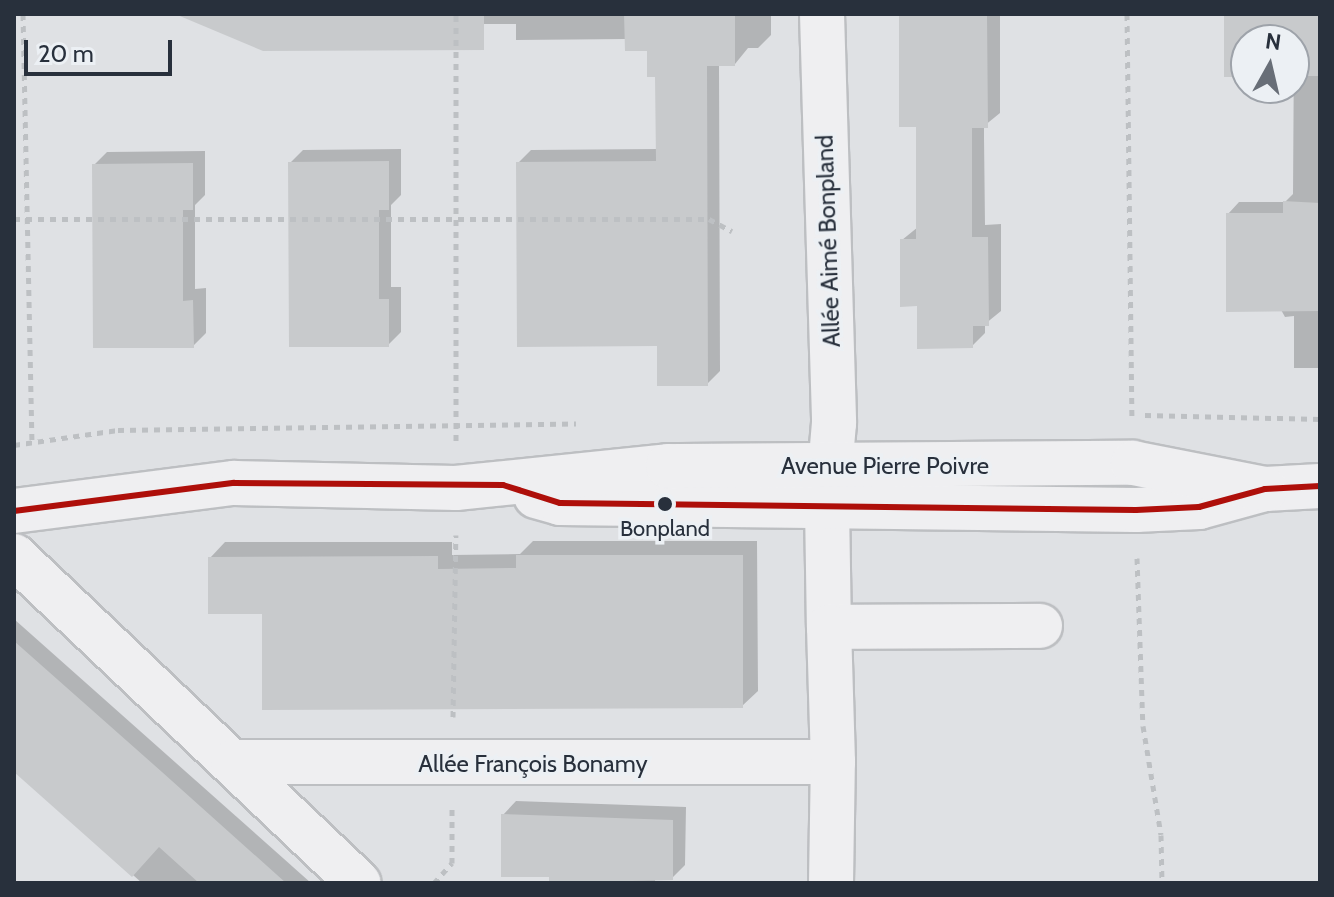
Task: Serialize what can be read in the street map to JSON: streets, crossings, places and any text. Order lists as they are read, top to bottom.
{
  "streets": {
    "street": ["Allée Aimé Bonpland", "Avenue Pierre Poivre", "Allée François Bonamy"]
  },
  "crossings": [
    ["Allée Aimé Bonpland", "Avenue Pierre Poivre"]
  ],
  "places": ["Bonpland"],
  "scale_bar": "20 m",
  "north": "top"
}
